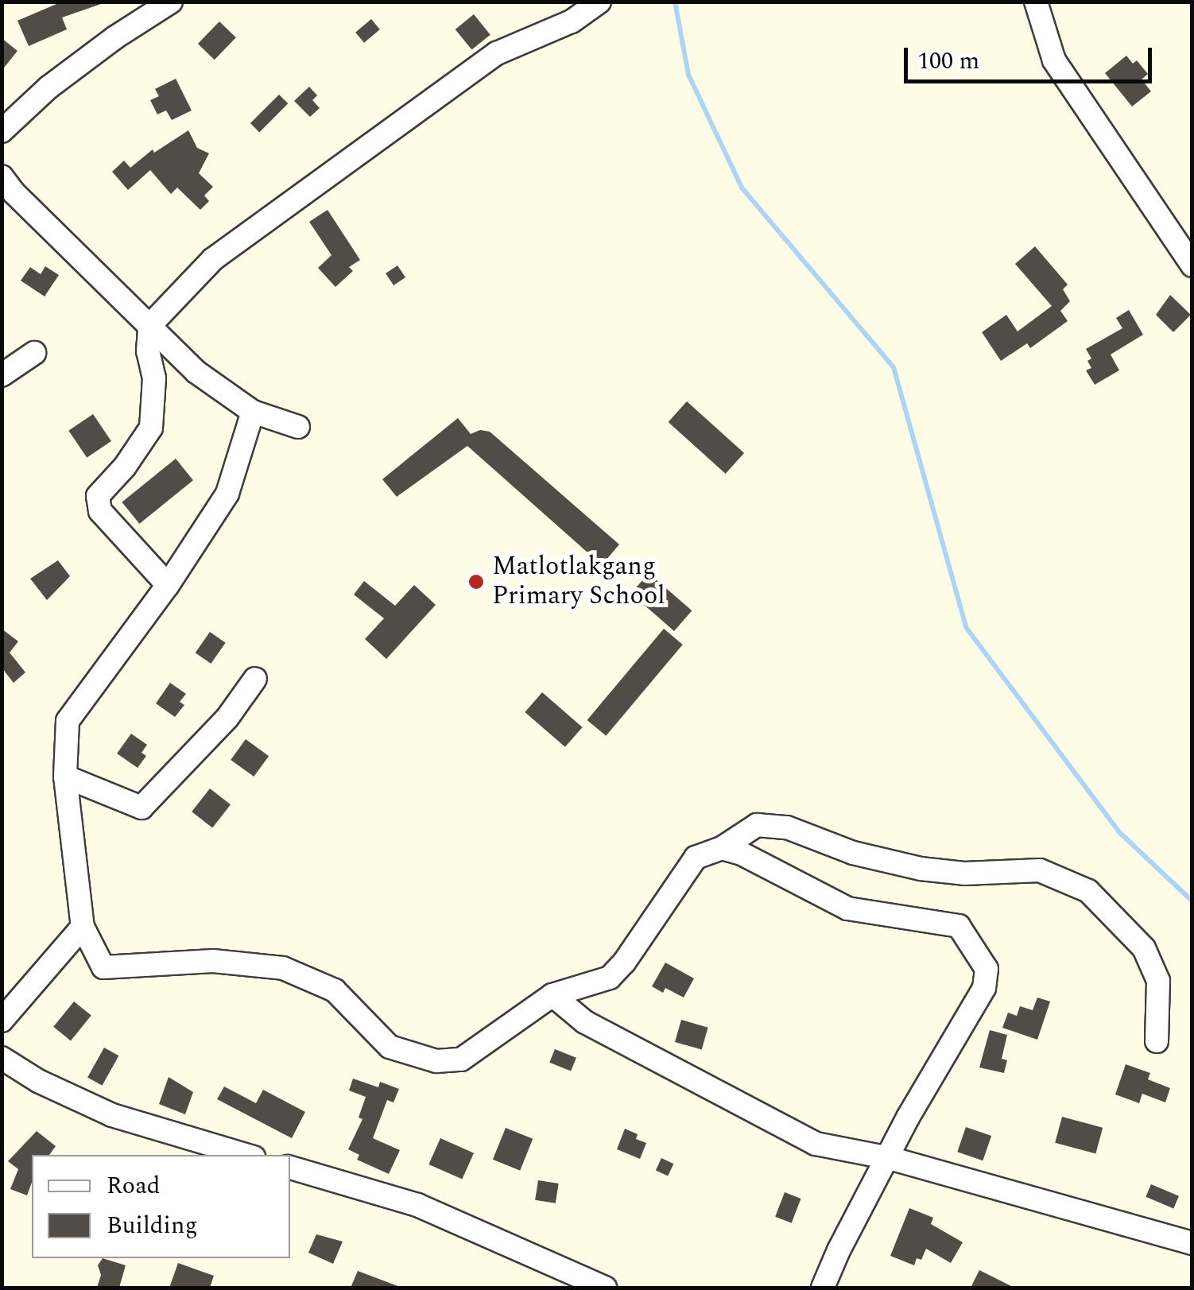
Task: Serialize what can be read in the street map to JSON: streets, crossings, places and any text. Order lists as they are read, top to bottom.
{
  "places": ["Matlotlakgang Primary School"],
  "legend": ["Road", "Building"],
  "scale_bar": "100 m"
}
